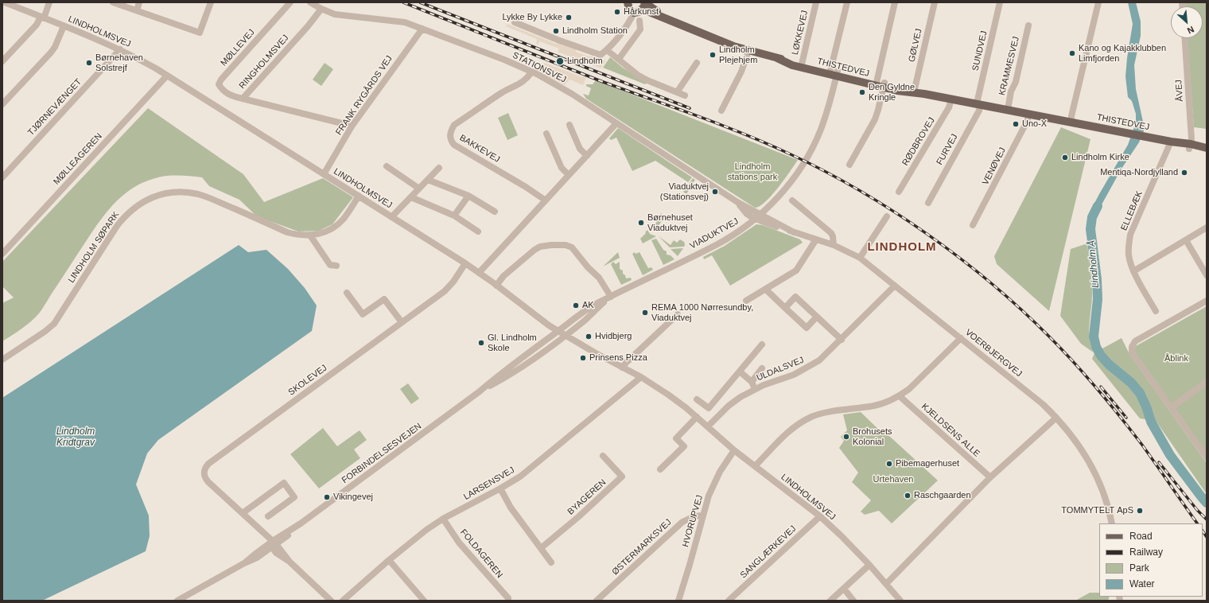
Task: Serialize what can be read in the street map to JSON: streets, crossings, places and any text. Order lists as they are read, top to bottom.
{
  "streets": {
    "main road": ["THISTEDVEJ"],
    "street": [
      "LINDHOLMSVEJ",
      "LØKKEVEJ",
      "GØLVEJ",
      "MØLLEVEJ",
      "SUNDVEJ",
      "RINGHOLMSVEJ",
      "KRAMMESVEJ",
      "STATIONSVEJ",
      "ÅVEJ",
      "FRANK RYGÅRDS VEJ",
      "TJØRNEVÆNGET",
      "RØDBROVEJ",
      "BAKKEVEJ",
      "FURVEJ",
      "MØLLEAGEREN",
      "VENØVEJ",
      "ELLEBÆK",
      "VIADUKTVEJ",
      "LINDHOLM SØPARK",
      "VOERBJERGVEJ",
      "ULDALSVEJ",
      "SKOLEVEJ",
      "KJELDSENS ALLE",
      "FORBINDELSESVEJEN",
      "LARSENSVEJ",
      "BYAGEREN",
      "HVORUPVEJ",
      "ØSTERMARKSVEJ",
      "SANGLÆRKEVEJ",
      "FOLDAGEREN"
    ]
  },
  "crossings": [
    ["LINDHOLMSVEJ", "FRANK RYGÅRDS VEJ"],
    ["LINDHOLMSVEJ", "TJØRNEVÆNGET"],
    ["LINDHOLMSVEJ", "MØLLEAGEREN"],
    ["LINDHOLMSVEJ", "VIADUKTVEJ"],
    ["LINDHOLMSVEJ", "LINDHOLM SØPARK"],
    ["LINDHOLMSVEJ", "ULDALSVEJ"],
    ["LINDHOLMSVEJ", "SKOLEVEJ"],
    ["LINDHOLMSVEJ", "FORBINDELSESVEJEN"],
    ["LINDHOLMSVEJ", "LARSENSVEJ"],
    ["LINDHOLMSVEJ", "HVORUPVEJ"],
    ["LINDHOLMSVEJ", "SANGLÆRKEVEJ"],
    ["LØKKEVEJ", "THISTEDVEJ"],
    ["GØLVEJ", "THISTEDVEJ"],
    ["MØLLEVEJ", "RINGHOLMSVEJ"],
    ["SUNDVEJ", "THISTEDVEJ"],
    ["SUNDVEJ", "FURVEJ"],
    ["RINGHOLMSVEJ", "STATIONSVEJ"],
    ["RINGHOLMSVEJ", "FRANK RYGÅRDS VEJ"],
    ["KRAMMESVEJ", "THISTEDVEJ"],
    ["STATIONSVEJ", "FRANK RYGÅRDS VEJ"],
    ["STATIONSVEJ", "BAKKEVEJ"],
    ["STATIONSVEJ", "VIADUKTVEJ"],
    ["STATIONSVEJ", "VOERBJERGVEJ"],
    ["THISTEDVEJ", "ÅVEJ"],
    ["THISTEDVEJ", "RØDBROVEJ"],
    ["THISTEDVEJ", "FURVEJ"],
    ["THISTEDVEJ", "VENØVEJ"],
    ["THISTEDVEJ", "ELLEBÆK"],
    ["THISTEDVEJ", "VIADUKTVEJ"],
    ["VIADUKTVEJ", "VOERBJERGVEJ"],
    ["VIADUKTVEJ", "FORBINDELSESVEJEN"],
    ["VOERBJERGVEJ", "ULDALSVEJ"],
    ["SKOLEVEJ", "FORBINDELSESVEJEN"],
    ["LARSENSVEJ", "FOLDAGEREN"],
    ["HVORUPVEJ", "ØSTERMARKSVEJ"]
  ],
  "districts": ["LINDHOLM"],
  "water": ["Lindholm Å", "Lindholm Kridtgrav"],
  "parks": ["Lindholm stations park", "Åblink", "Urtehaven"],
  "places": [
    "Hårkunst",
    "Lykke By Lykke",
    "Lindholm Station",
    "Kano og Kajakklubben Limfjorden",
    "Lindholm Plejehjem",
    "Lindholm",
    "Børnehaven Solstrejf",
    "Den Gyldne Kringle",
    "Uno-X",
    "Lindholm Kirke",
    "Mentiqa-Nordjylland",
    "Viaduktvej (Stationsvej)",
    "Børnehuset Viaduktvej",
    "AK",
    "REMA 1000 Nørresundby, Viaduktvej",
    "Hvidbjerg",
    "Gl. Lindholm Skole",
    "Prinsens Pizza",
    "Brohusets Kolonial",
    "Pibemagerhuset",
    "Raschgaarden",
    "Vikingevej",
    "TOMMYTELT ApS"
  ],
  "legend": [
    "Road",
    "Railway",
    "Park",
    "Water"
  ],
  "north": "bottom right"
}
